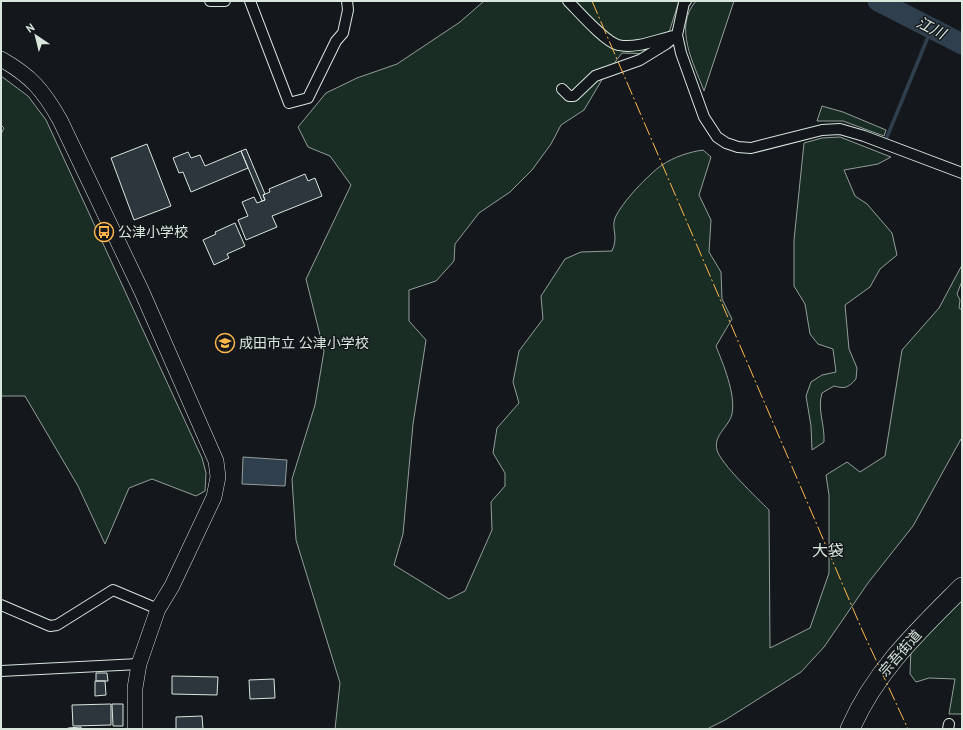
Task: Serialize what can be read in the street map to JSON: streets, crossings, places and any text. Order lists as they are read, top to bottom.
{
  "streets": {
    "highway": ["宗吾街道"]
  },
  "districts": ["大袋"],
  "water": ["江川"],
  "places": {
    "bus stop": ["公津小学校"],
    "school or university": ["成田市立 公津小学校"]
  },
  "north": "top left"
}
